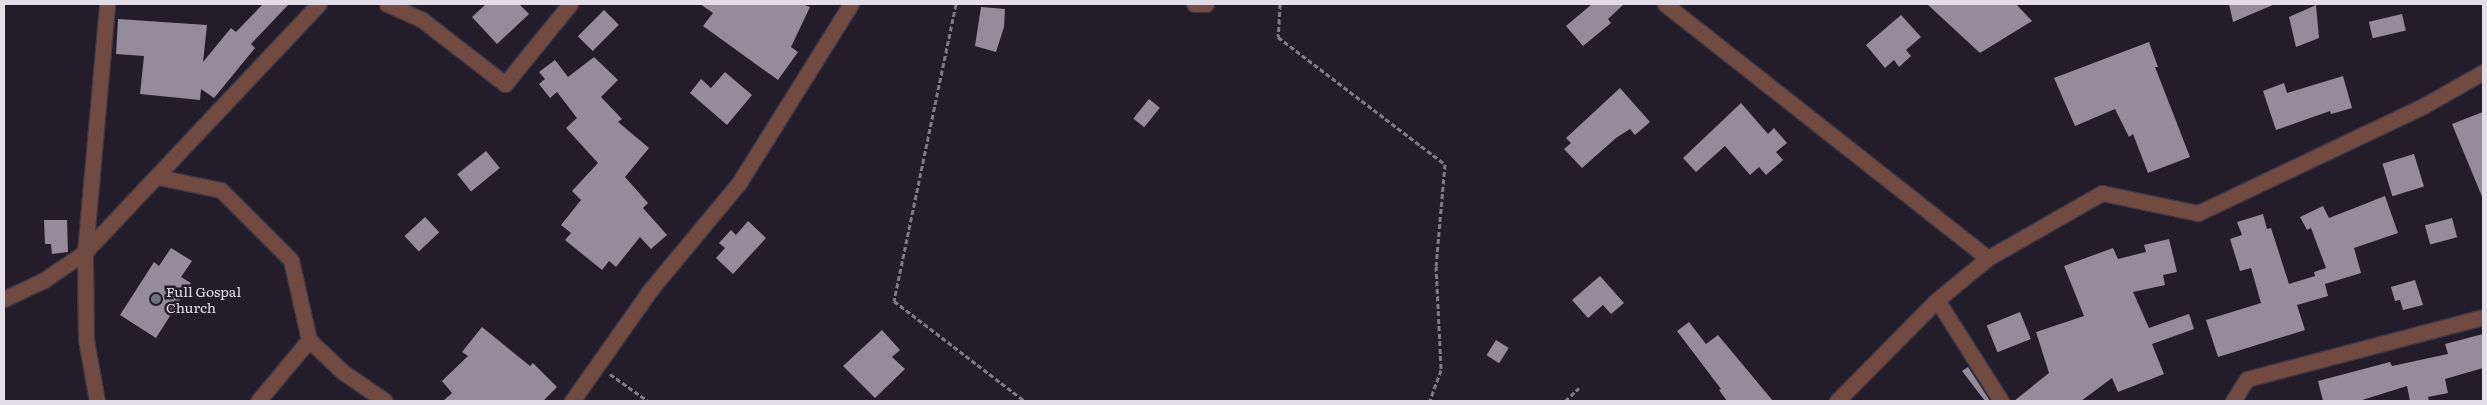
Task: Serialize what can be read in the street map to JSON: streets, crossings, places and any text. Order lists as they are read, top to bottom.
{
  "places": ["Full Gospal Church"]
}
